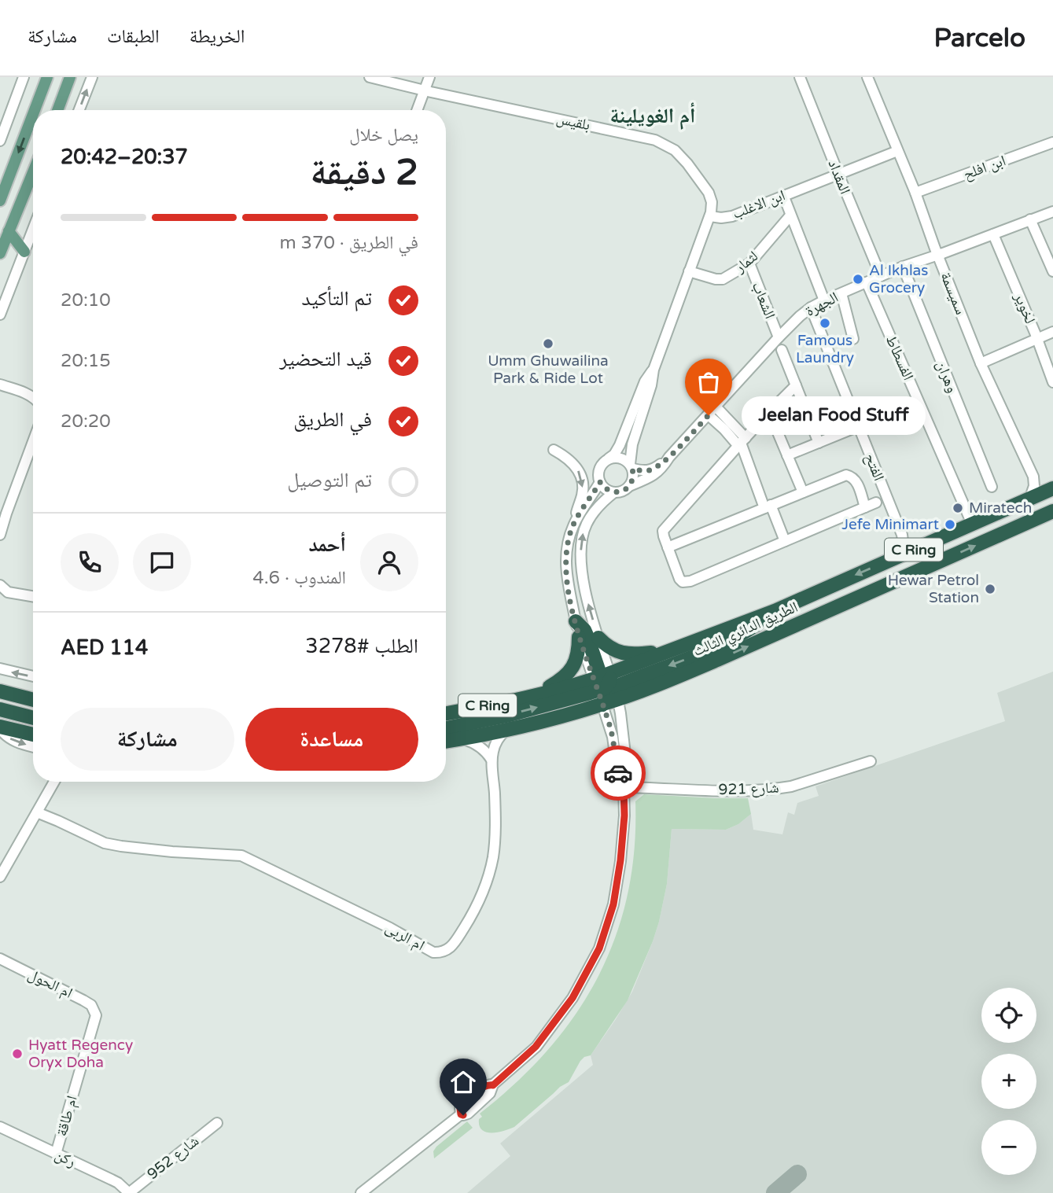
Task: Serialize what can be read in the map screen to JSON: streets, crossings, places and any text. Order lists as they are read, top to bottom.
{
  "streets": {
    "highway": ["C Ring", "الطريق الدائري الثالث"],
    "street": [
      "بلقيس",
      "ابن افلح",
      "المقداد",
      "ابن الاغلب",
      "لثمار",
      "سميسمة",
      "الشعاب",
      "الجهرة",
      "لخوير",
      "الفسطاط",
      "وهران",
      "الفتح",
      "شارع 921",
      "ام الربى",
      "ام الحول",
      "ام طاقة",
      "شارع 952",
      "ركن"
    ]
  },
  "crossings": [
    ["بلقيس", "ابن الاغلب"],
    ["ابن افلح", "سميسمة"],
    ["المقداد", "ابن الاغلب"],
    ["المقداد", "الجهرة"],
    ["ابن الاغلب", "لثمار"],
    ["ابن الاغلب", "سميسمة"],
    ["ابن الاغلب", "الجهرة"],
    ["لثمار", "الشعاب"],
    ["سميسمة", "الجهرة"],
    ["الشعاب", "الجهرة"],
    ["الجهرة", "لخوير"],
    ["الجهرة", "الفسطاط"],
    ["الجهرة", "وهران"],
    ["الجهرة", "الفتح"],
    ["الفسطاط", "الطريق الدائري الثالث"],
    ["الطريق الدائري الثالث", "ام الربى"],
    ["ام الحول", "ام طاقة"],
    ["ام طاقة", "ركن"],
    ["شارع 952", "ركن"]
  ],
  "districts": ["أم الغويلينة"],
  "places": [
    "Al Ikhlas Grocery",
    "Famous Laundry",
    "Umm Ghuwailina Park & Ride Lot",
    "Jeelan Food Stuff",
    "Miratech",
    "Jefe Minimart",
    "Hewar Petrol Station",
    "Hyatt Regency Oryx Doha"
  ],
  "page": {
    "header": "Parcelo",
    "nav": ["الخريطة", "الطبقات", "مشاركة"],
    "heading": ["2 دقيقة", "يصل خلال", "20:37–20:42"],
    "panel": [
      "أحمد",
      "المندوب · 4.6",
      "الطلب #3278",
      "AED 114"
    ],
    "bar": "في الطريق · 370 m",
    "list": [
      ["تم التأكيد", "20:10"],
      ["قيد التحضير", "20:15"],
      ["في الطريق", "20:20"],
      "تم التوصيل"
    ],
    "bubble": "Jeelan Food Stuff",
    "buttons": ["مساعدة", "مشاركة"],
    "map_buttons": ["+", "−"]
  }
}
